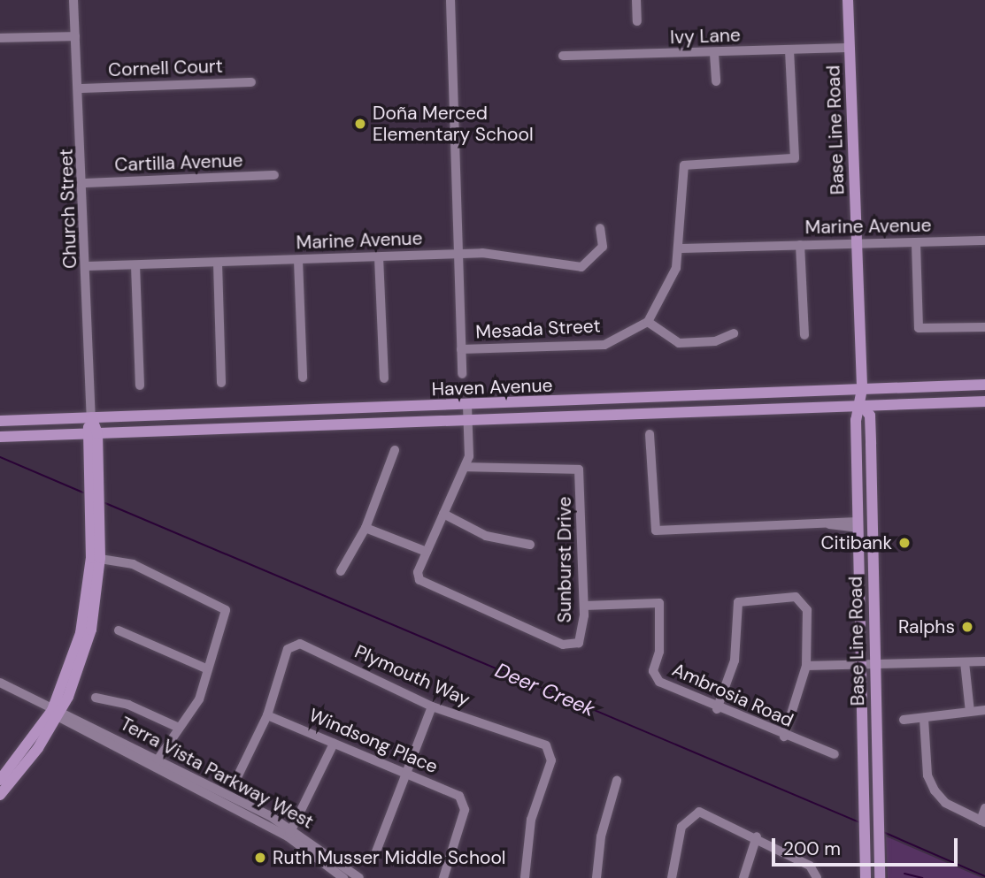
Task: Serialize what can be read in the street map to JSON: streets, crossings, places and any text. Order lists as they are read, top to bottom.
{
  "streets": {
    "main road": ["Base Line Road", "Church Street", "Haven Avenue"],
    "street": [
      "Ivy Lane",
      "Cornell Court",
      "Cartilla Avenue",
      "Marine Avenue",
      "Mesada Street",
      "Sunburst Drive",
      "Plymouth Way",
      "Ambrosia Road",
      "Windsong Place",
      "Terra Vista Parkway West"
    ]
  },
  "crossings": [
    ["Ivy Lane", "Base Line Road"],
    ["Cornell Court", "Church Street"],
    ["Base Line Road", "Marine Avenue"],
    ["Base Line Road", "Haven Avenue"],
    ["Cartilla Avenue", "Church Street"],
    ["Church Street", "Marine Avenue"],
    ["Church Street", "Haven Avenue"],
    ["Church Street", "Terra Vista Parkway West"],
    ["Sunburst Drive", "Ambrosia Road"],
    ["Plymouth Way", "Windsong Place"]
  ],
  "water": ["Deer Creek"],
  "places": [
    "Doña Merced Elementary School",
    "Citibank",
    "Ralphs",
    "Ruth Musser Middle School"
  ],
  "scale_bar": "200 m"
}
